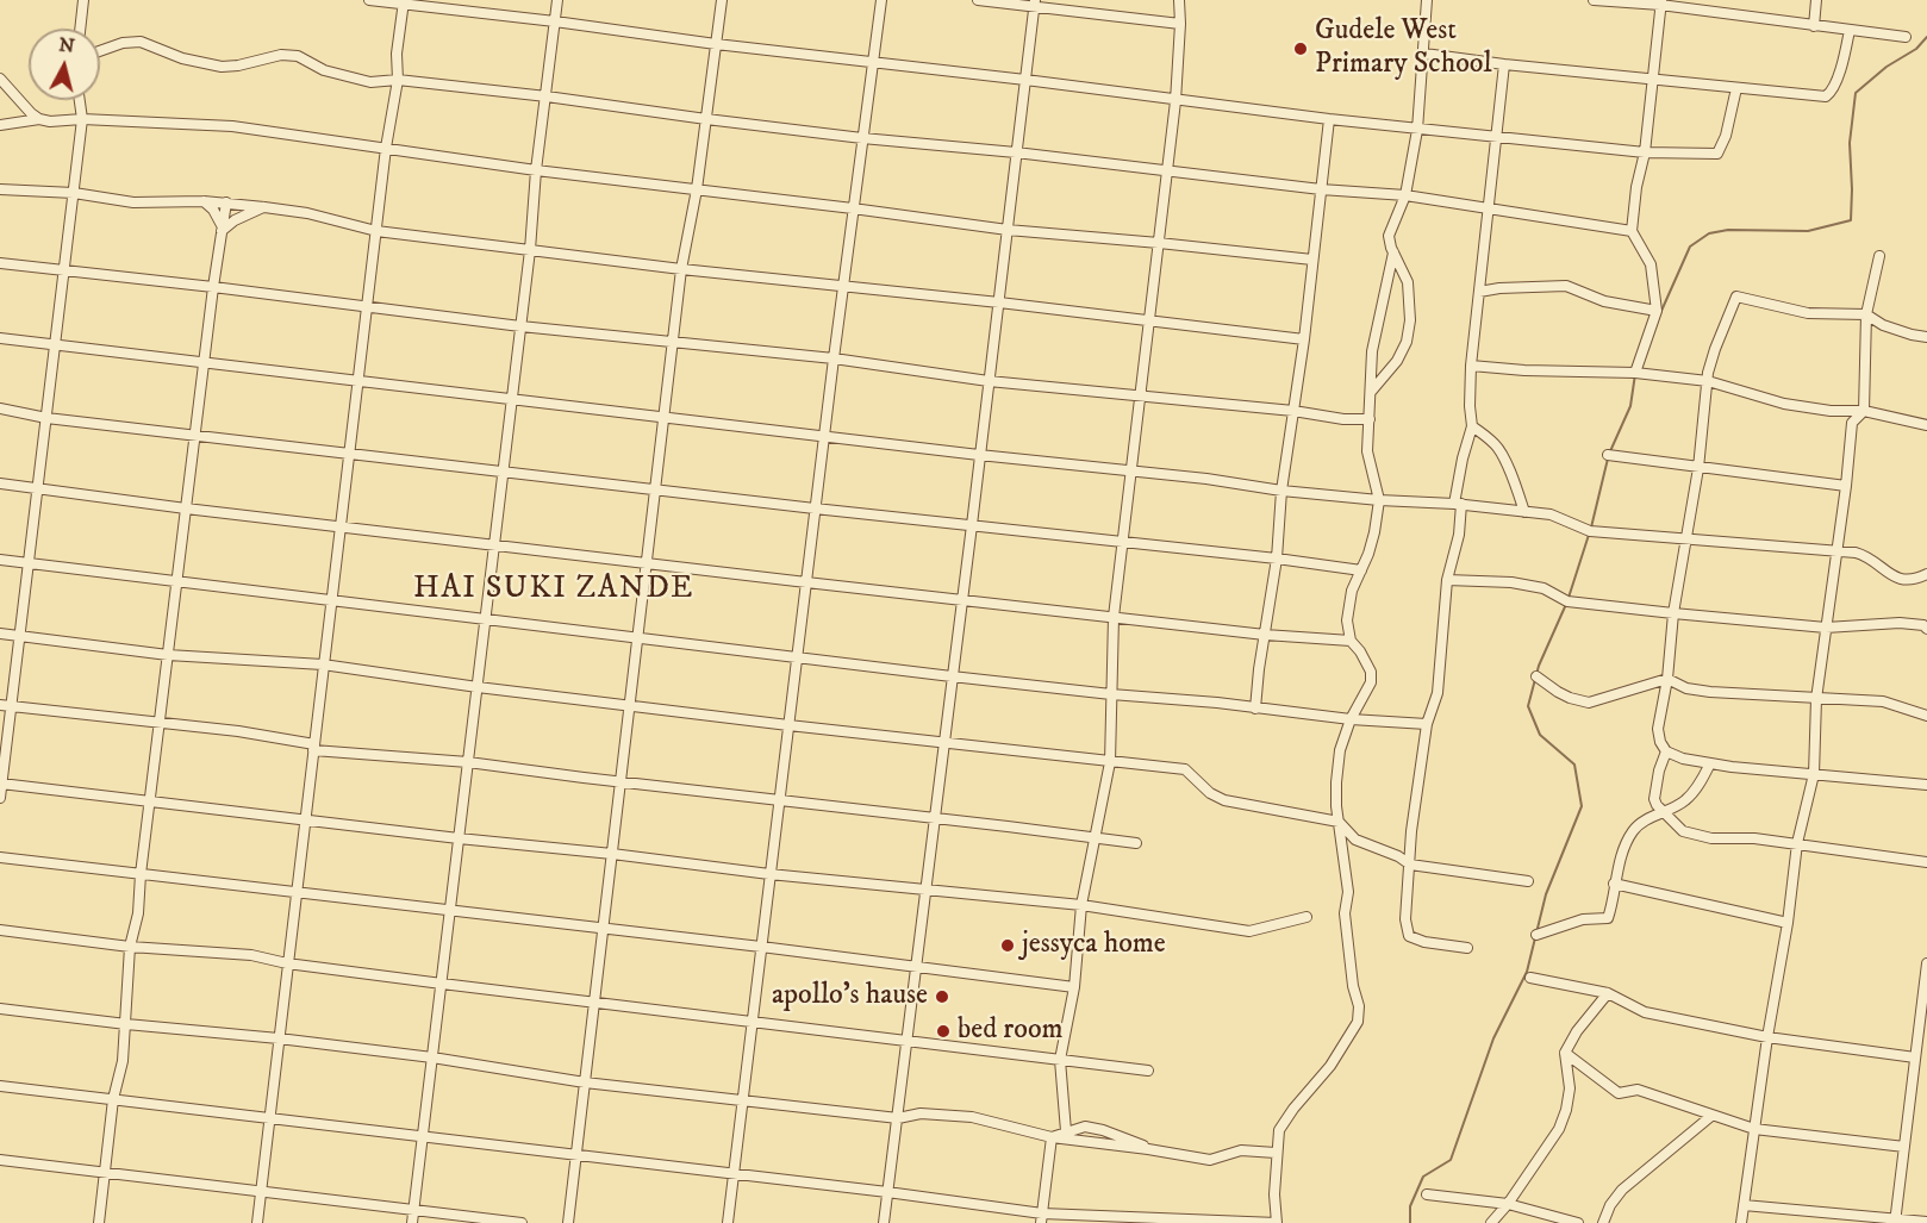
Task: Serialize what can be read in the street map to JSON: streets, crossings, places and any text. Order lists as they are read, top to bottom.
{
  "districts": ["HAI SUKI ZANDE"],
  "places": [
    "Gudele West Primary School",
    "jessyca home",
    "apollo's hause",
    "bed room"
  ],
  "north": "top"
}
